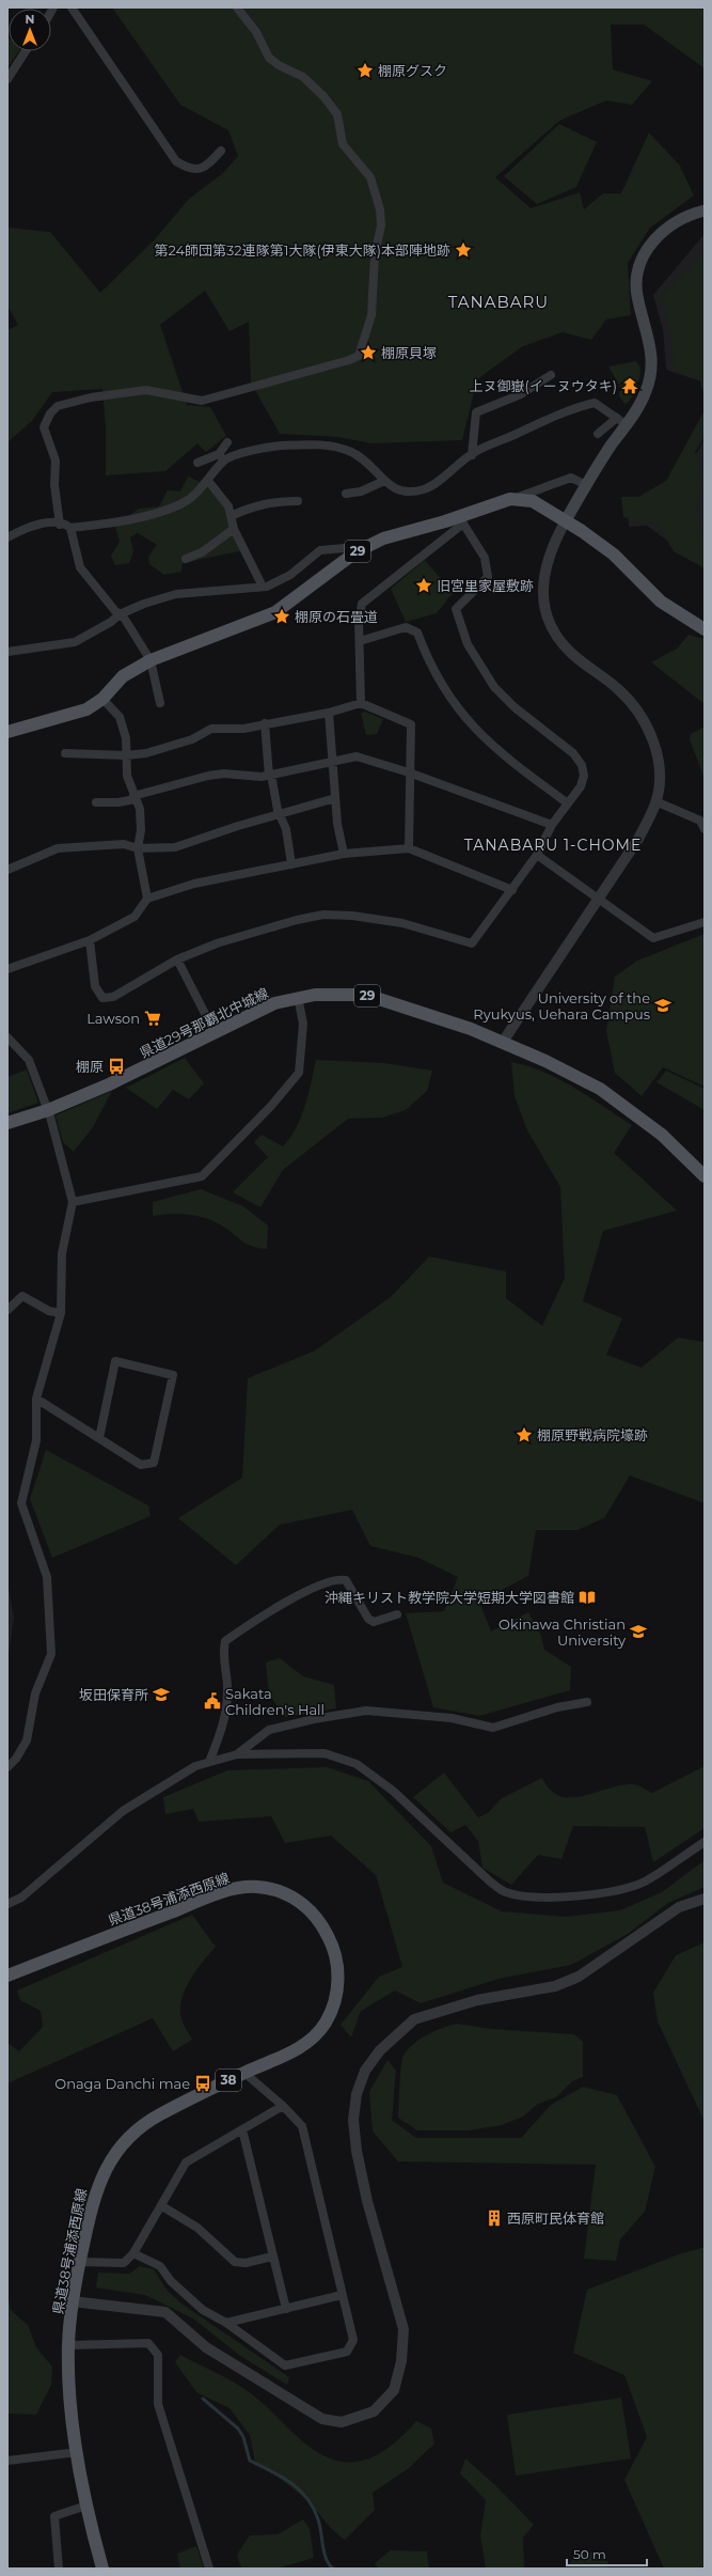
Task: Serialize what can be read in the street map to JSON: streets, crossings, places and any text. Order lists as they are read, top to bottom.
{
  "streets": {
    "main road": [
      "29",
      "県道29号那覇北中城線",
      "県道38号浦添西原線",
      "38"
    ]
  },
  "districts": ["TANABARU", "TANABARU 1-CHOME"],
  "places": {
    "place": [
      "棚原グスク",
      "第24師団第32連隊第1大隊(伊東大隊)本部陣地跡",
      "棚原貝塚",
      "旧宮里家屋敷跡",
      "棚原の石畳道",
      "棚原野戦病院壕跡"
    ],
    "temple": ["上ヌ御嶽(イーヌウタキ)"],
    "school or university": ["University of the Ryukyus, Uehara Campus", "Okinawa Christian University", "坂田保育所"],
    "supermarket": ["Lawson"],
    "bus stop": ["棚原", "Onaga Danchi mae"],
    "library": ["沖縄キリスト教学院大学短期大学図書館"],
    "public building": ["Sakata Children's Hall"],
    "building": ["西原町民体育館"]
  },
  "scale_bar": "50 m",
  "north": "top"
}
